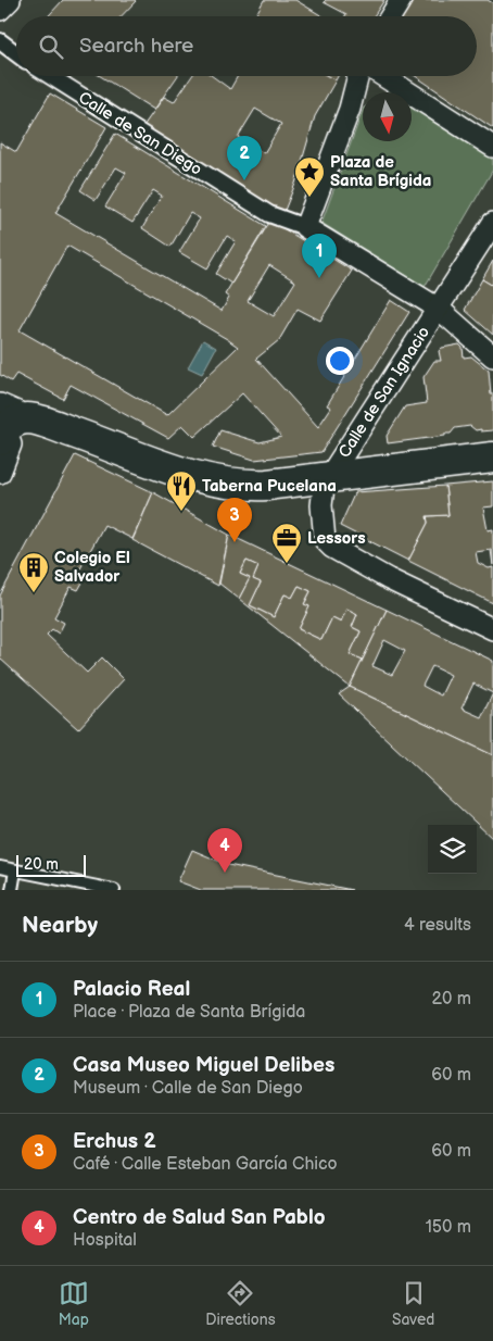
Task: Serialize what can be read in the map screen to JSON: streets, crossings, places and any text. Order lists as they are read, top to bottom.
{
  "streets": {
    "street": ["Calle de San Diego", "Calle de San Ignacio"]
  },
  "places": {
    "place": ["Plaza de Santa Brígida"],
    "restaurant": ["Taberna Pucelana"],
    "office": ["Lessors"],
    "building": ["Colegio El Salvador"]
  },
  "scale_bar": "20 m",
  "north": "bottom",
  "page": {
    "search": "Search here",
    "pins": [
      "2",
      "1",
      "3",
      "4"
    ],
    "scale": "20 m",
    "heading": ["Nearby", "4 results"],
    "list": [
      {
        "mark": "1",
        "name": "Palacio Real",
        "note": "Place · Plaza de Santa Brígida",
        "value": "20 m"
      },
      {
        "mark": "2",
        "name": "Casa Museo Miguel Delibes",
        "note": "Museum · Calle de San Diego",
        "value": "60 m"
      },
      {
        "mark": "3",
        "name": "Erchus 2",
        "note": "Café · Calle Esteban García Chico",
        "value": "60 m"
      },
      {
        "mark": "4",
        "name": "Centro de Salud San Pablo",
        "note": "Hospital",
        "value": "150 m"
      }
    ],
    "nav": ["Map", "Directions", "Saved"]
  }
}
